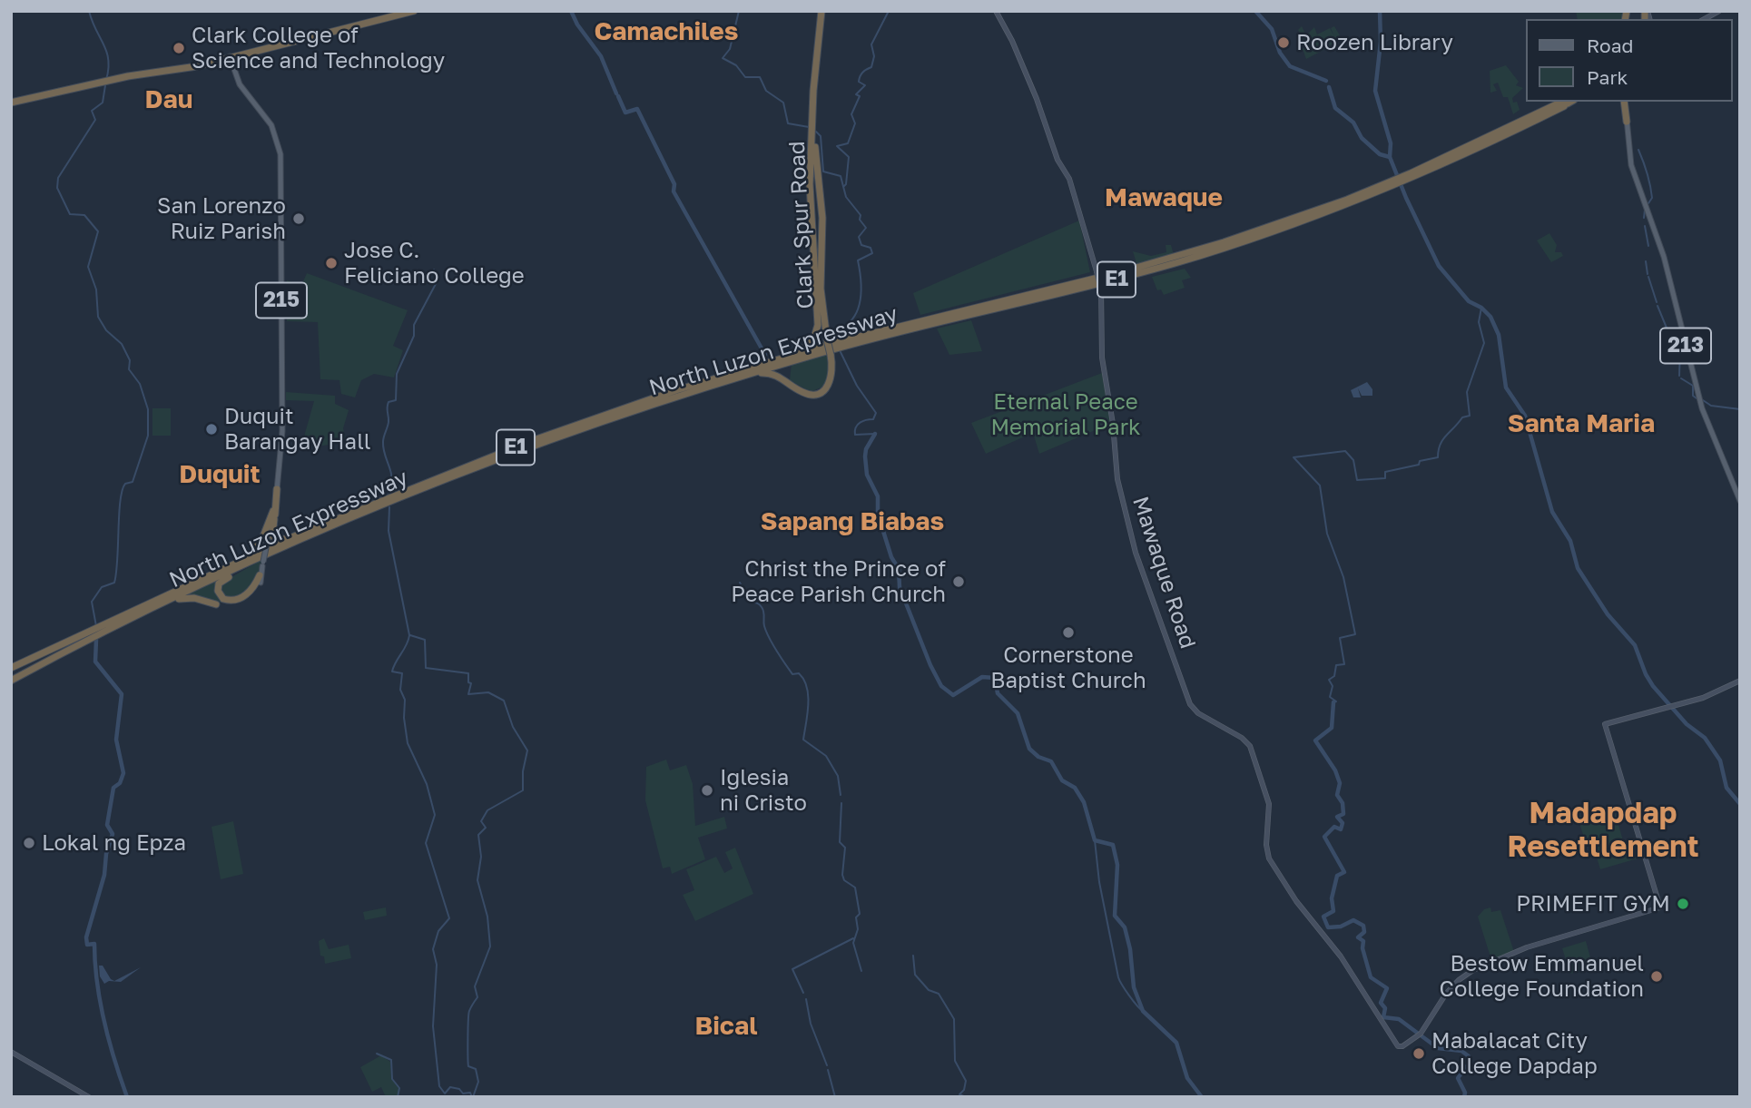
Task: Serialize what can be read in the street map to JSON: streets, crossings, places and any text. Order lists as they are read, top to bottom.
{
  "streets": {
    "highway": ["Clark Spur Road", "E1", "North Luzon Expressway"],
    "main road": ["215", "213", "Mawaque Road"]
  },
  "crossings": [
    ["Clark Spur Road", "North Luzon Expressway"]
  ],
  "districts": [
    "Camachiles",
    "Dau",
    "Mawaque",
    "Santa Maria",
    "Duquit",
    "Sapang Biabas",
    "Madapdap Resettlement",
    "Bical"
  ],
  "parks": ["Eternal Peace Memorial Park"],
  "places": [
    "Roozen Library",
    "Clark College of Science and Technology",
    "San Lorenzo Ruiz Parish",
    "Jose C. Feliciano College",
    "Duquit Barangay Hall",
    "Christ the Prince of Peace Parish Church",
    "Cornerstone Baptist Church",
    "Iglesia ni Cristo",
    "Lokal ng Epza",
    "PRIMEFIT GYM",
    "Bestow Emmanuel College Foundation",
    "Mabalacat City College Dapdap"
  ],
  "legend": ["Road", "Park"]
}
